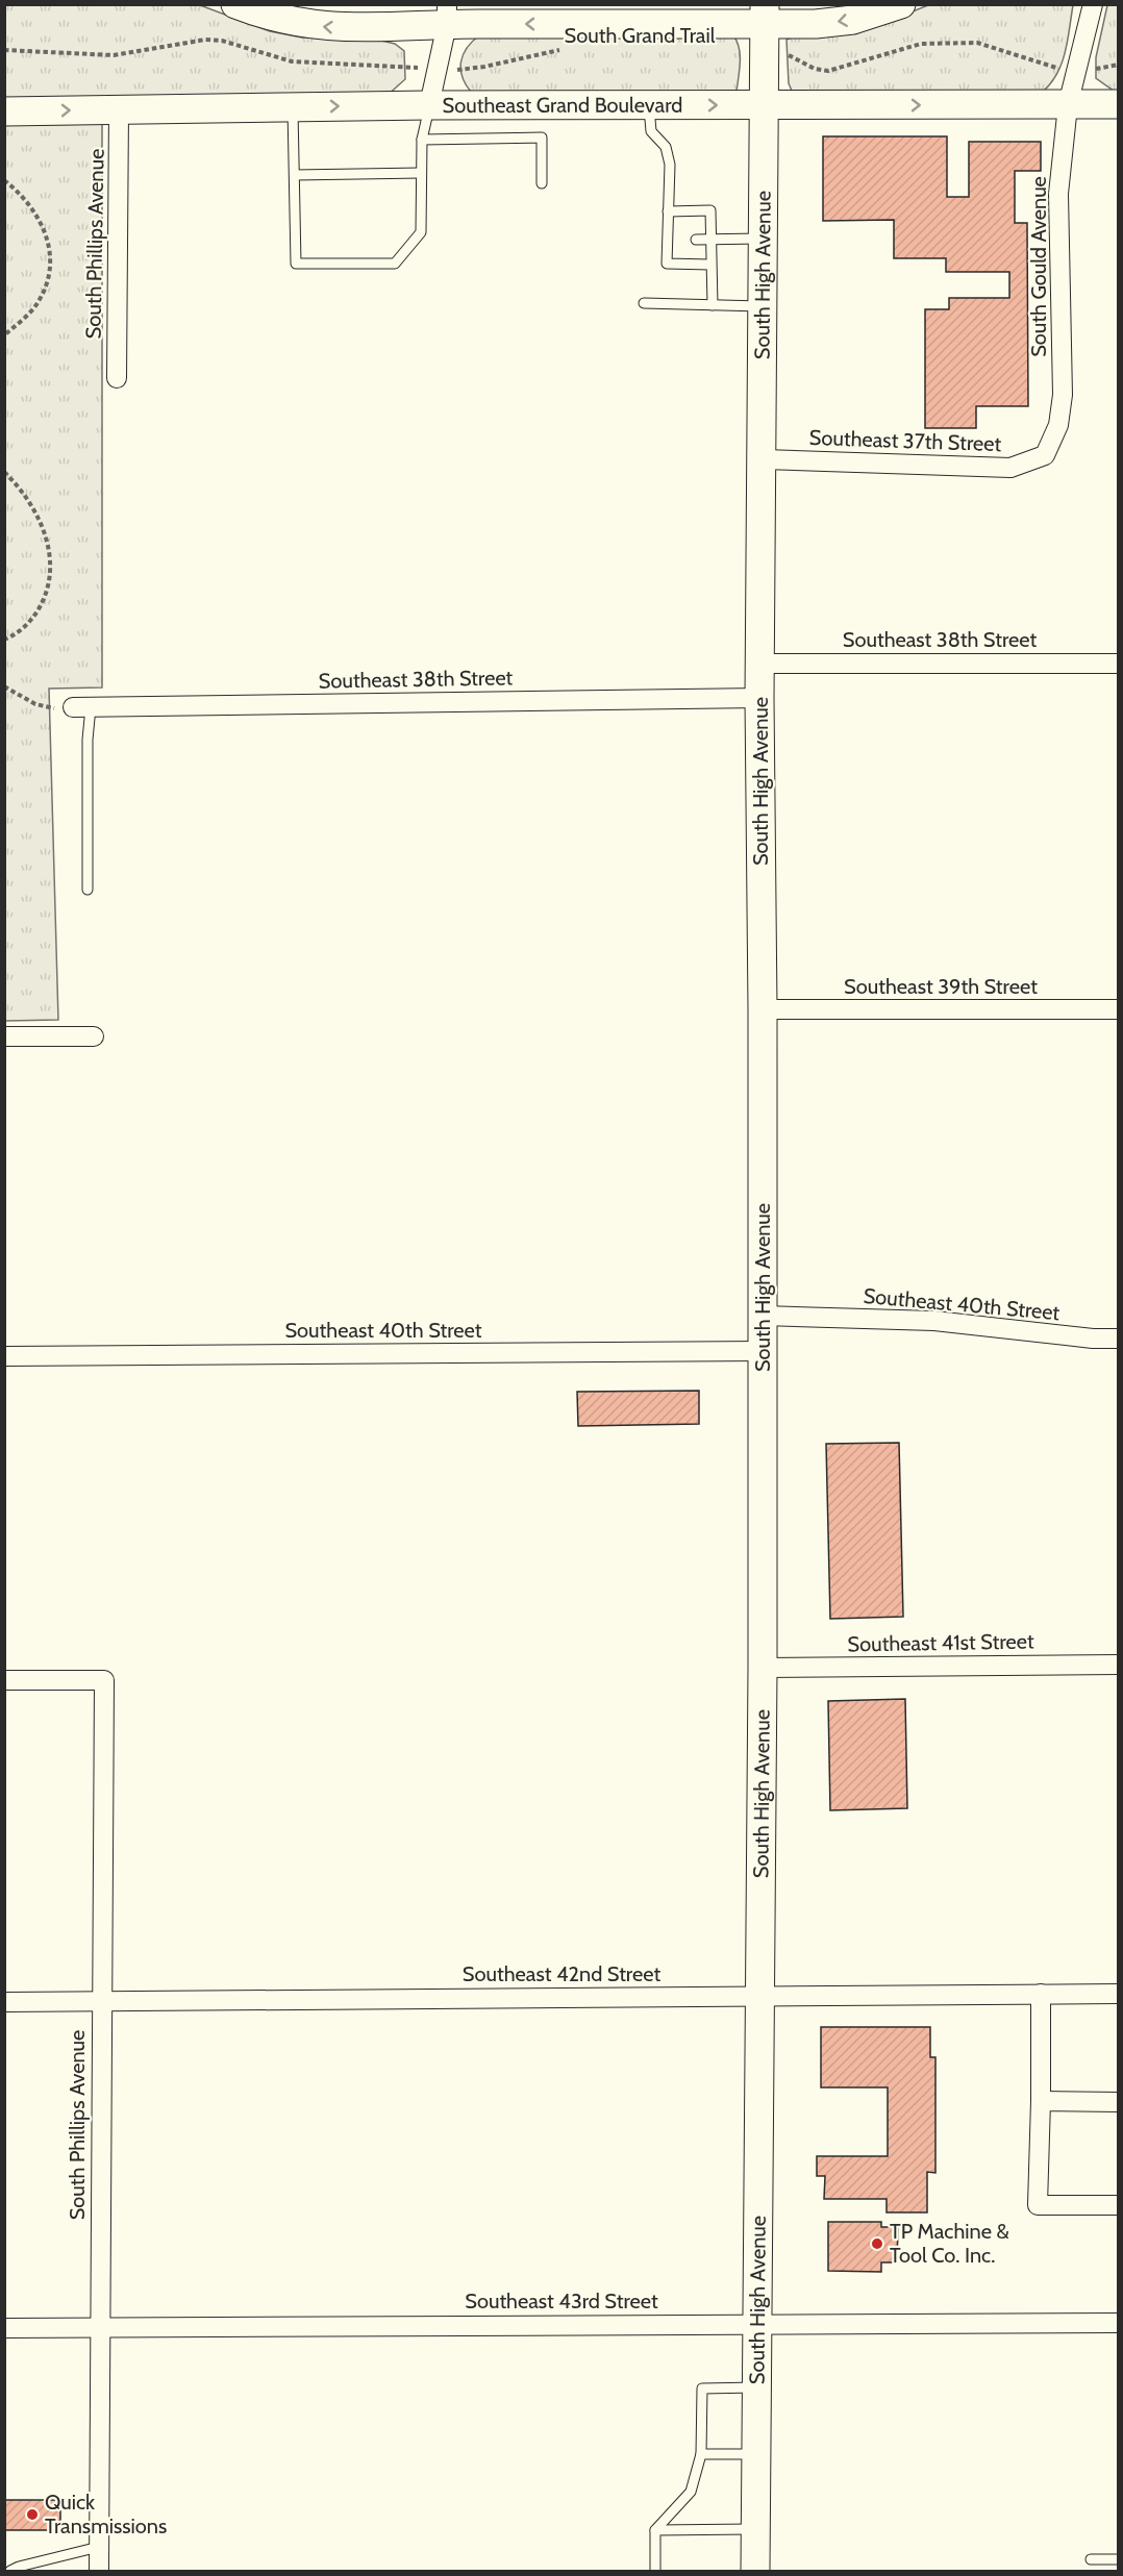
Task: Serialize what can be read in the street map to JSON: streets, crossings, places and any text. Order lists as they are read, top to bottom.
{
  "streets": {
    "street": [
      "Southeast Grand Boulevard",
      "South Phillips Avenue",
      "South Gould Avenue",
      "South High Avenue",
      "Southeast 37th Street",
      "Southeast 38th Street",
      "Southeast 39th Street",
      "Southeast 40th Street",
      "Southeast 41st Street",
      "Southeast 42nd Street",
      "Southeast 43rd Street"
    ],
    "path": ["South Grand Trail"]
  },
  "crossings": [
    ["Southeast Grand Boulevard", "South Phillips Avenue"],
    ["Southeast Grand Boulevard", "South Gould Avenue"],
    ["Southeast Grand Boulevard", "South High Avenue"],
    ["South Phillips Avenue", "Southeast 42nd Street"],
    ["South Phillips Avenue", "Southeast 43rd Street"],
    ["South Gould Avenue", "Southeast 37th Street"],
    ["South High Avenue", "Southeast 37th Street"],
    ["South High Avenue", "Southeast 38th Street"],
    ["South High Avenue", "Southeast 39th Street"],
    ["South High Avenue", "Southeast 40th Street"],
    ["South High Avenue", "Southeast 41st Street"],
    ["South High Avenue", "Southeast 42nd Street"],
    ["South High Avenue", "Southeast 43rd Street"]
  ],
  "places": ["TP Machine & Tool Co. Inc.", "Quick Transmissions"]
}
